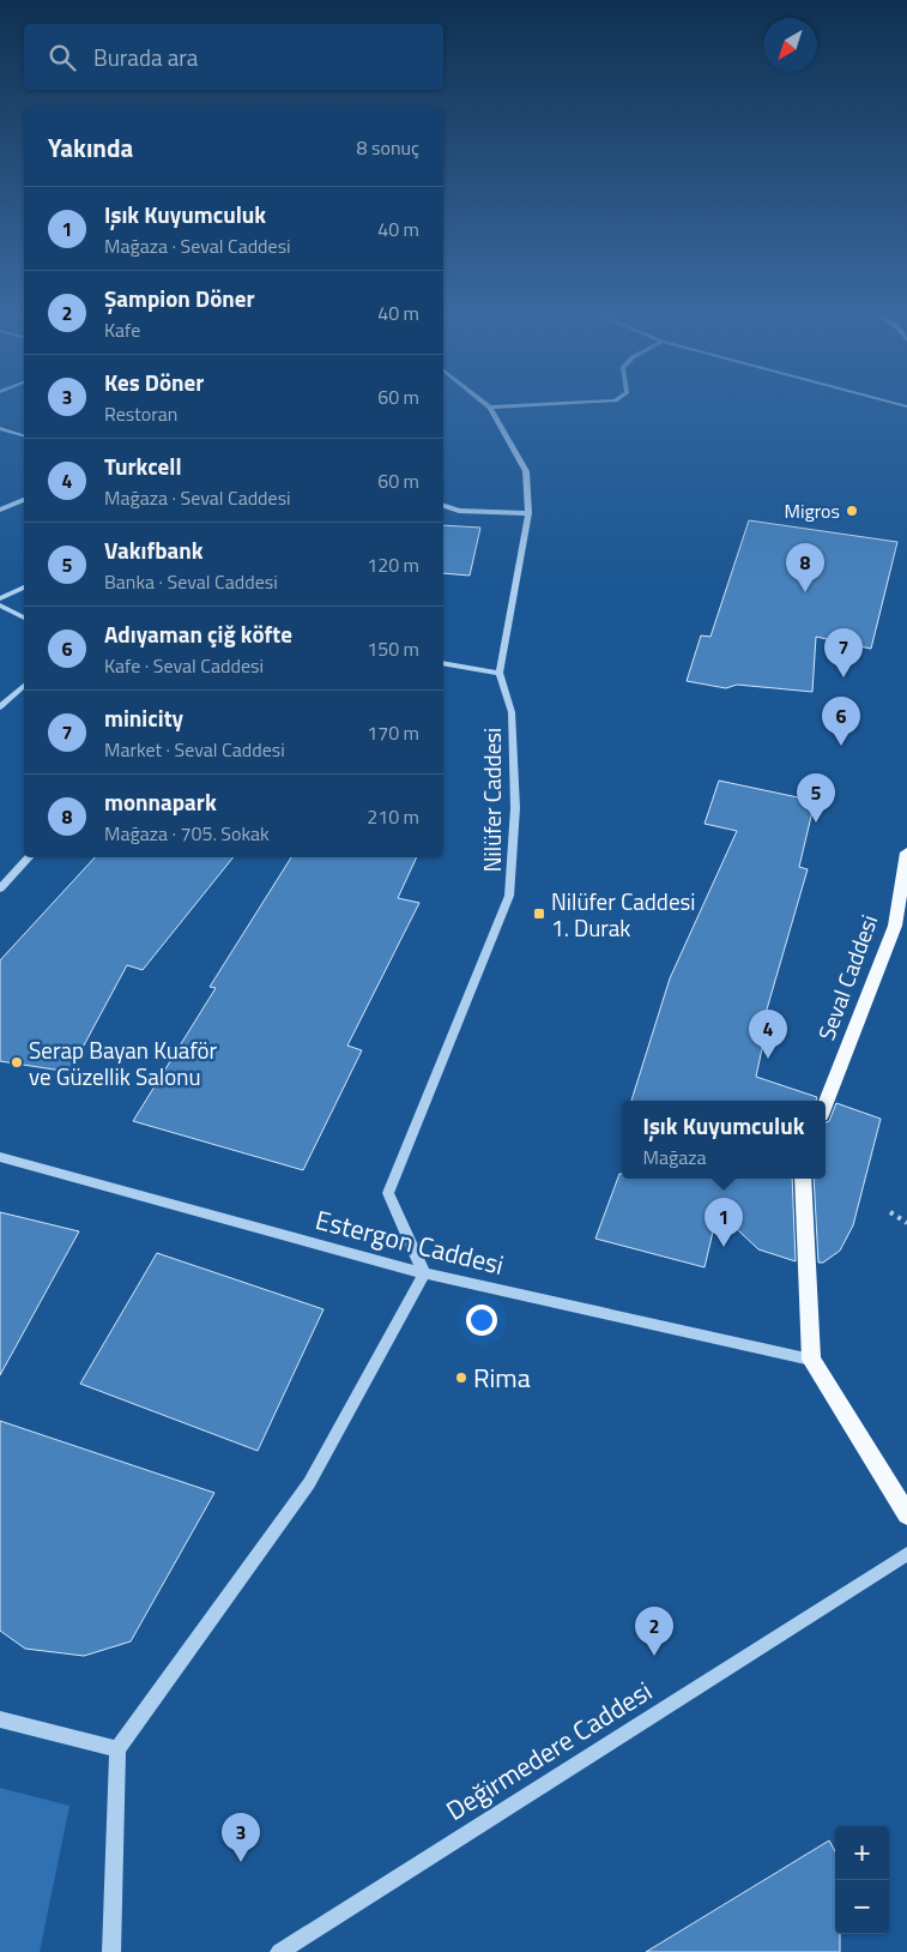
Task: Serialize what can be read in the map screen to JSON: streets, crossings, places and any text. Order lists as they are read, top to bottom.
{
  "streets": {
    "main road": ["Seval Caddesi"],
    "street": ["Nilüfer Caddesi", "Estergon Caddesi", "Değirmedere Caddesi"]
  },
  "crossings": [
    ["Nilüfer Caddesi", "Estergon Caddesi"]
  ],
  "places": {
    "other": ["Migros", "Serap Bayan Kuaför ve Güzellik Salonu", "Rima"],
    "transit": ["Nilüfer Caddesi 1. Durak"]
  },
  "north": "bottom left",
  "page": {
    "search": "Burada ara",
    "heading": ["Yakında", "8 sonuç"],
    "list": [
      {
        "mark": "1",
        "name": "Işık Kuyumculuk",
        "note": "Mağaza · Seval Caddesi",
        "value": "40 m"
      },
      {
        "mark": "2",
        "name": "Şampion Döner",
        "note": "Kafe",
        "value": "40 m"
      },
      {
        "mark": "3",
        "name": "Kes Döner",
        "note": "Restoran",
        "value": "60 m"
      },
      {
        "mark": "4",
        "name": "Turkcell",
        "note": "Mağaza · Seval Caddesi",
        "value": "60 m"
      },
      {
        "mark": "5",
        "name": "Vakıfbank",
        "note": "Banka · Seval Caddesi",
        "value": "120 m"
      },
      {
        "mark": "6",
        "name": "Adıyaman çiğ köfte",
        "note": "Kafe · Seval Caddesi",
        "value": "150 m"
      },
      {
        "mark": "7",
        "name": "minicity",
        "note": "Market · Seval Caddesi",
        "value": "170 m"
      },
      {
        "mark": "8",
        "name": "monnapark",
        "note": "Mağaza · 705. Sokak",
        "value": "210 m"
      }
    ],
    "pins": [
      "8",
      "7",
      "6",
      "5",
      "4",
      "1",
      "2",
      "3"
    ],
    "popup": ["Işık Kuyumculuk", "Mağaza"],
    "map_buttons": ["+", "−"]
  }
}
